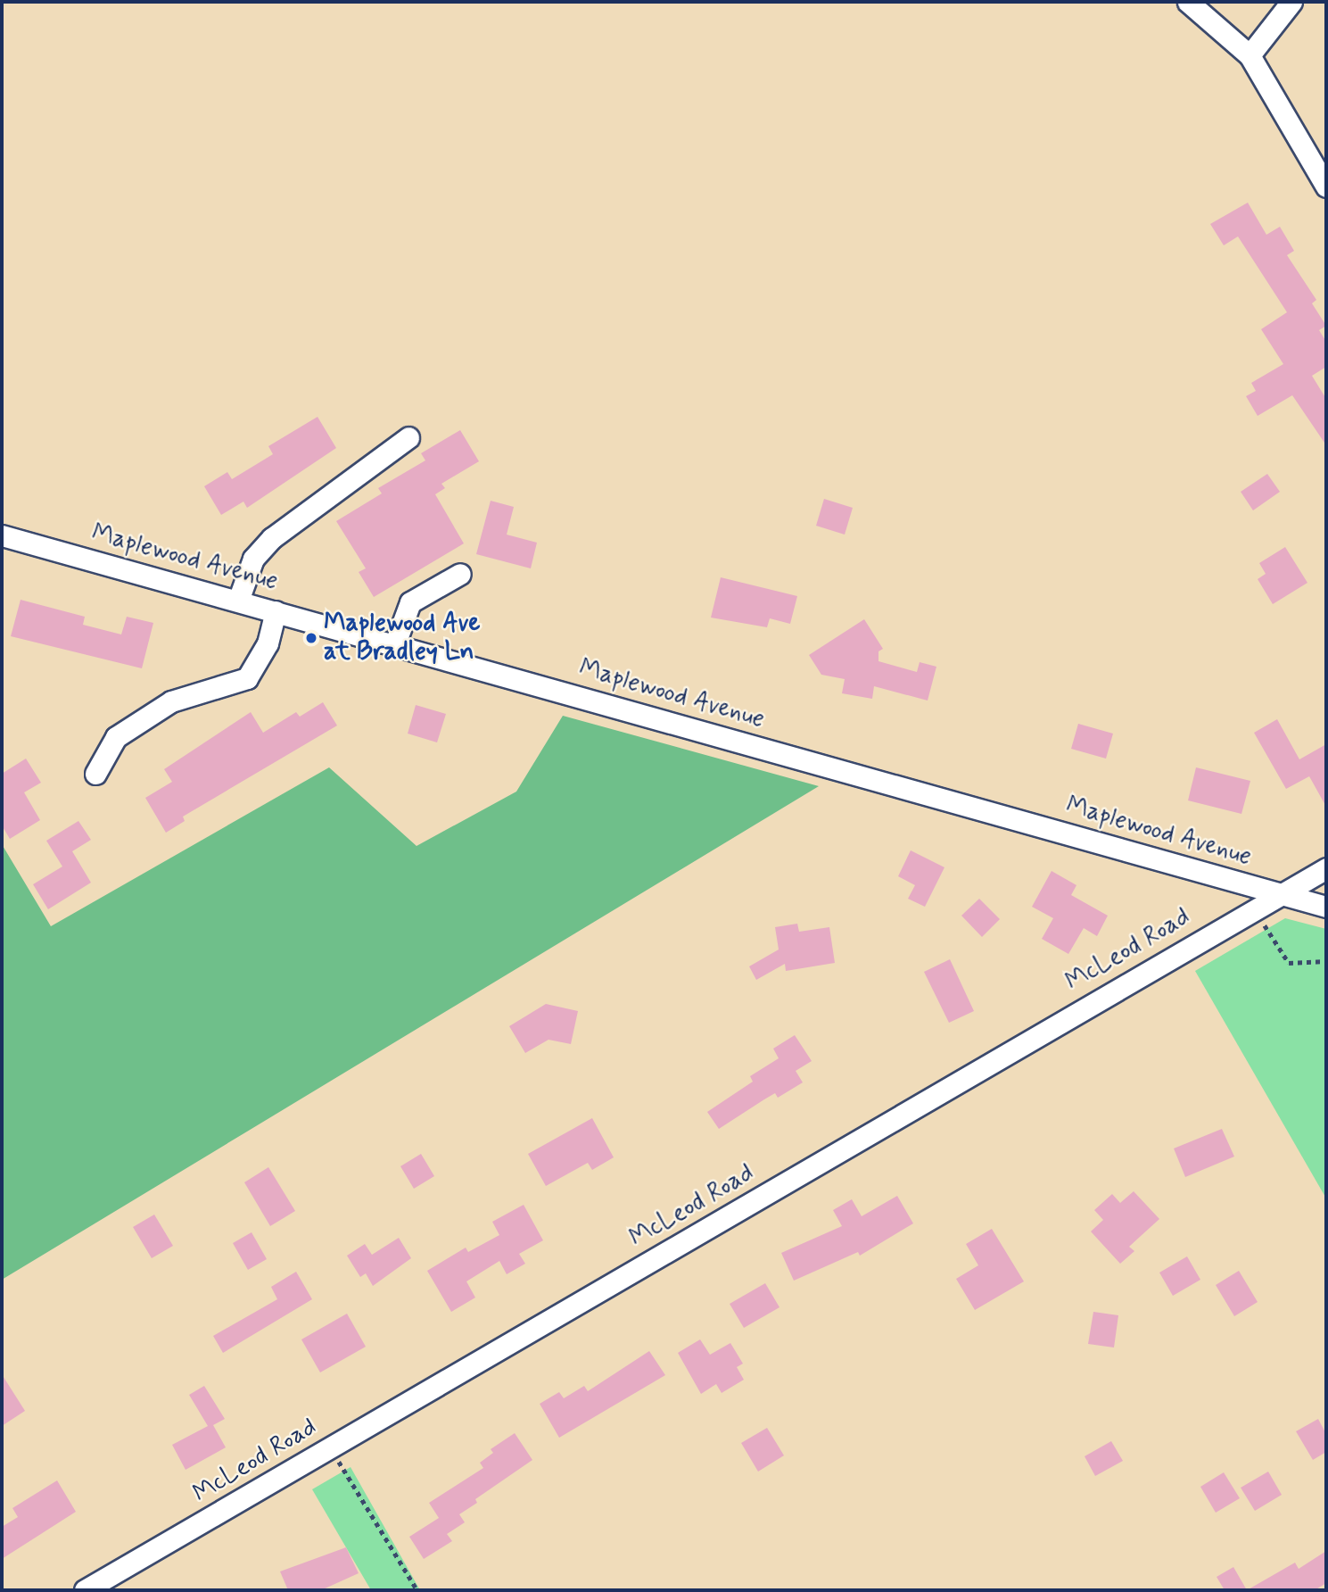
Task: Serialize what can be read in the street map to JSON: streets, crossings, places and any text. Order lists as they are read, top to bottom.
{
  "streets": {
    "street": ["Maplewood Avenue", "McLeod Road"]
  },
  "crossings": [
    ["Maplewood Avenue", "McLeod Road"]
  ],
  "places": ["Maplewood Ave at Bradley Ln"]
}
